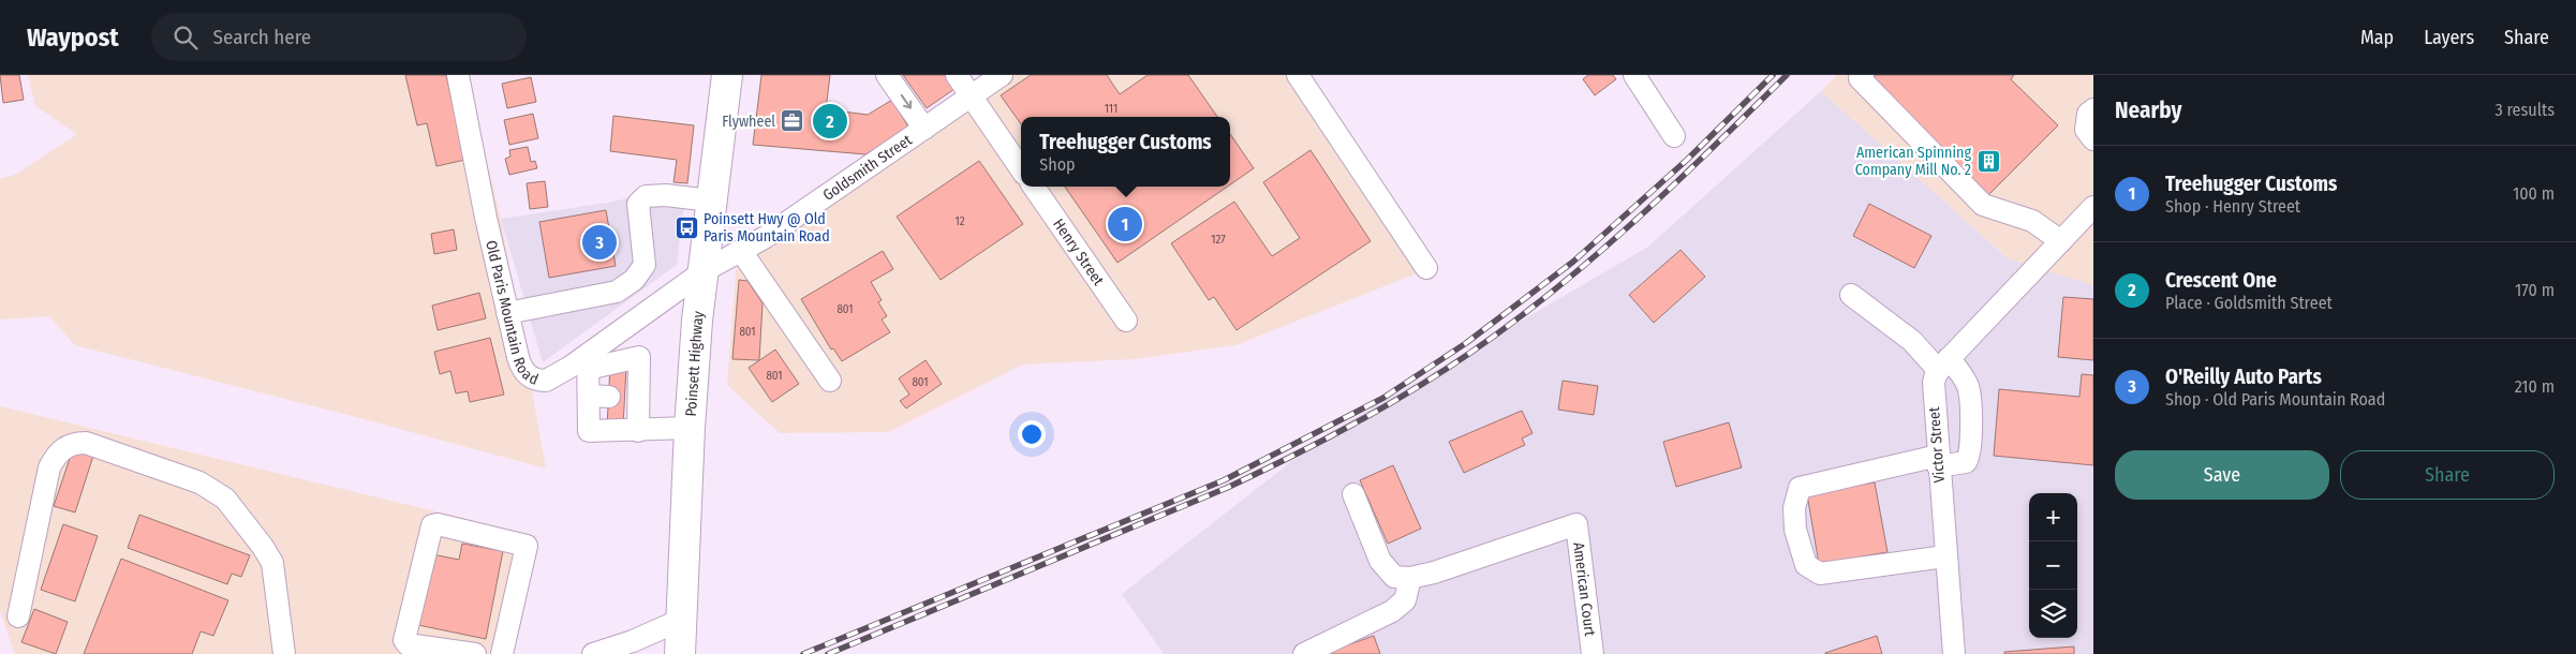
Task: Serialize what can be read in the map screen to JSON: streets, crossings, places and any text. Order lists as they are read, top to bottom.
{
  "streets": {
    "highway": ["Poinsett Highway"],
    "street": [
      "Goldsmith Street",
      "Henry Street",
      "Old Paris Mountain Road",
      "Victor Street",
      "American Court"
    ]
  },
  "crossings": [
    ["Goldsmith Street", "Old Paris Mountain Road"],
    ["Goldsmith Street", "Poinsett Highway"],
    ["Old Paris Mountain Road", "Poinsett Highway"]
  ],
  "places": {
    "office": ["Flywheel"],
    "building": ["American Spinning Company Mill No. 2"],
    "bus stop": ["Poinsett Hwy @ Old Paris Mountain Road"]
  },
  "house_numbers": [
    "111",
    "12",
    "127",
    "801",
    "801",
    "801",
    "801"
  ],
  "page": {
    "header": "Waypost",
    "search": "Search here",
    "nav": ["Map", "Layers", "Share"],
    "heading": ["Nearby", "3 results"],
    "pins": ["2", "1", "3"],
    "popup": ["Treehugger Customs", "Shop"],
    "list": [
      {
        "mark": "1",
        "name": "Treehugger Customs",
        "note": "Shop · Henry Street",
        "value": "100 m"
      },
      {
        "mark": "2",
        "name": "Crescent One",
        "note": "Place · Goldsmith Street",
        "value": "170 m"
      },
      {
        "mark": "3",
        "name": "O'Reilly Auto Parts",
        "note": "Shop · Old Paris Mountain Road",
        "value": "210 m"
      }
    ],
    "buttons": ["Save", "Share"],
    "map_buttons": ["+", "−"]
  }
}
